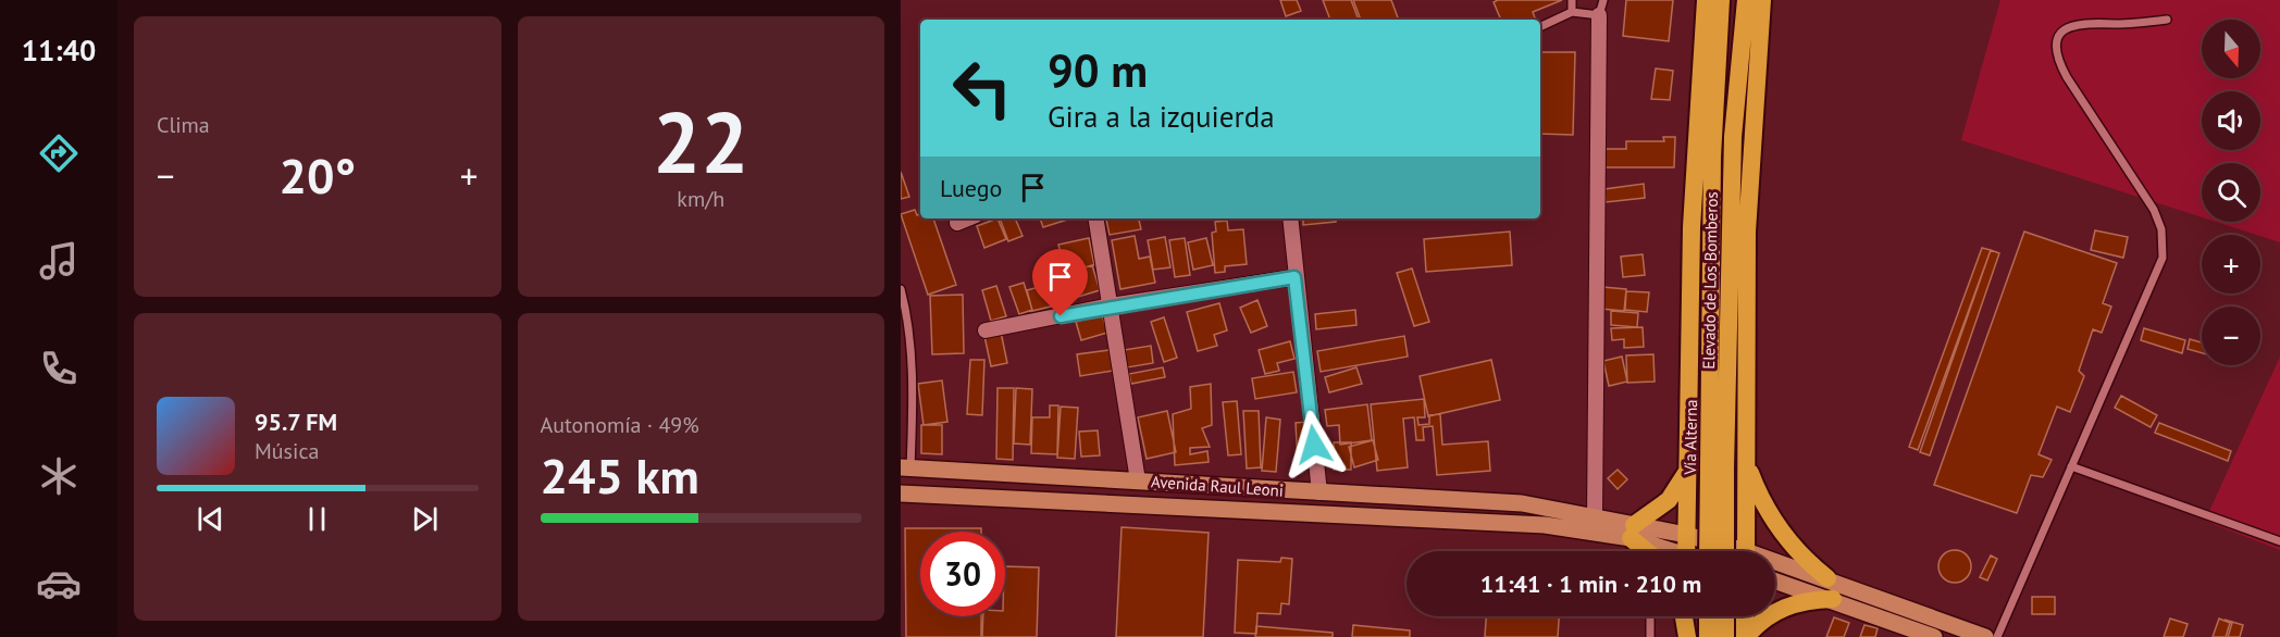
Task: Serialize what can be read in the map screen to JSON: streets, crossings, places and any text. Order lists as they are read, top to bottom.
{
  "streets": {
    "highway": ["Elevado de Los Bomberos", "Vía Alterna"],
    "main road": ["Avenida Raul Leoni"]
  },
  "crossings": [
    ["Elevado de Los Bomberos", "Vía Alterna"],
    ["Elevado de Los Bomberos", "Avenida Raul Leoni"]
  ],
  "north": "bottom",
  "page": {
    "tabs": "11:40",
    "tile": [
      "Clima",
      ["22", "km/h"],
      ["Autonomía · 49%", "245 km"]
    ],
    "map_buttons": ["+", "−"],
    "turn": ["90 m", "Gira a la izquierda"],
    "heat": ["−", "20°", "+"],
    "then": "Luego",
    "song": ["95.7 FM", "Música"],
    "limit": "30",
    "trip": "11:41 · 1 min · 210 m"
  }
}
